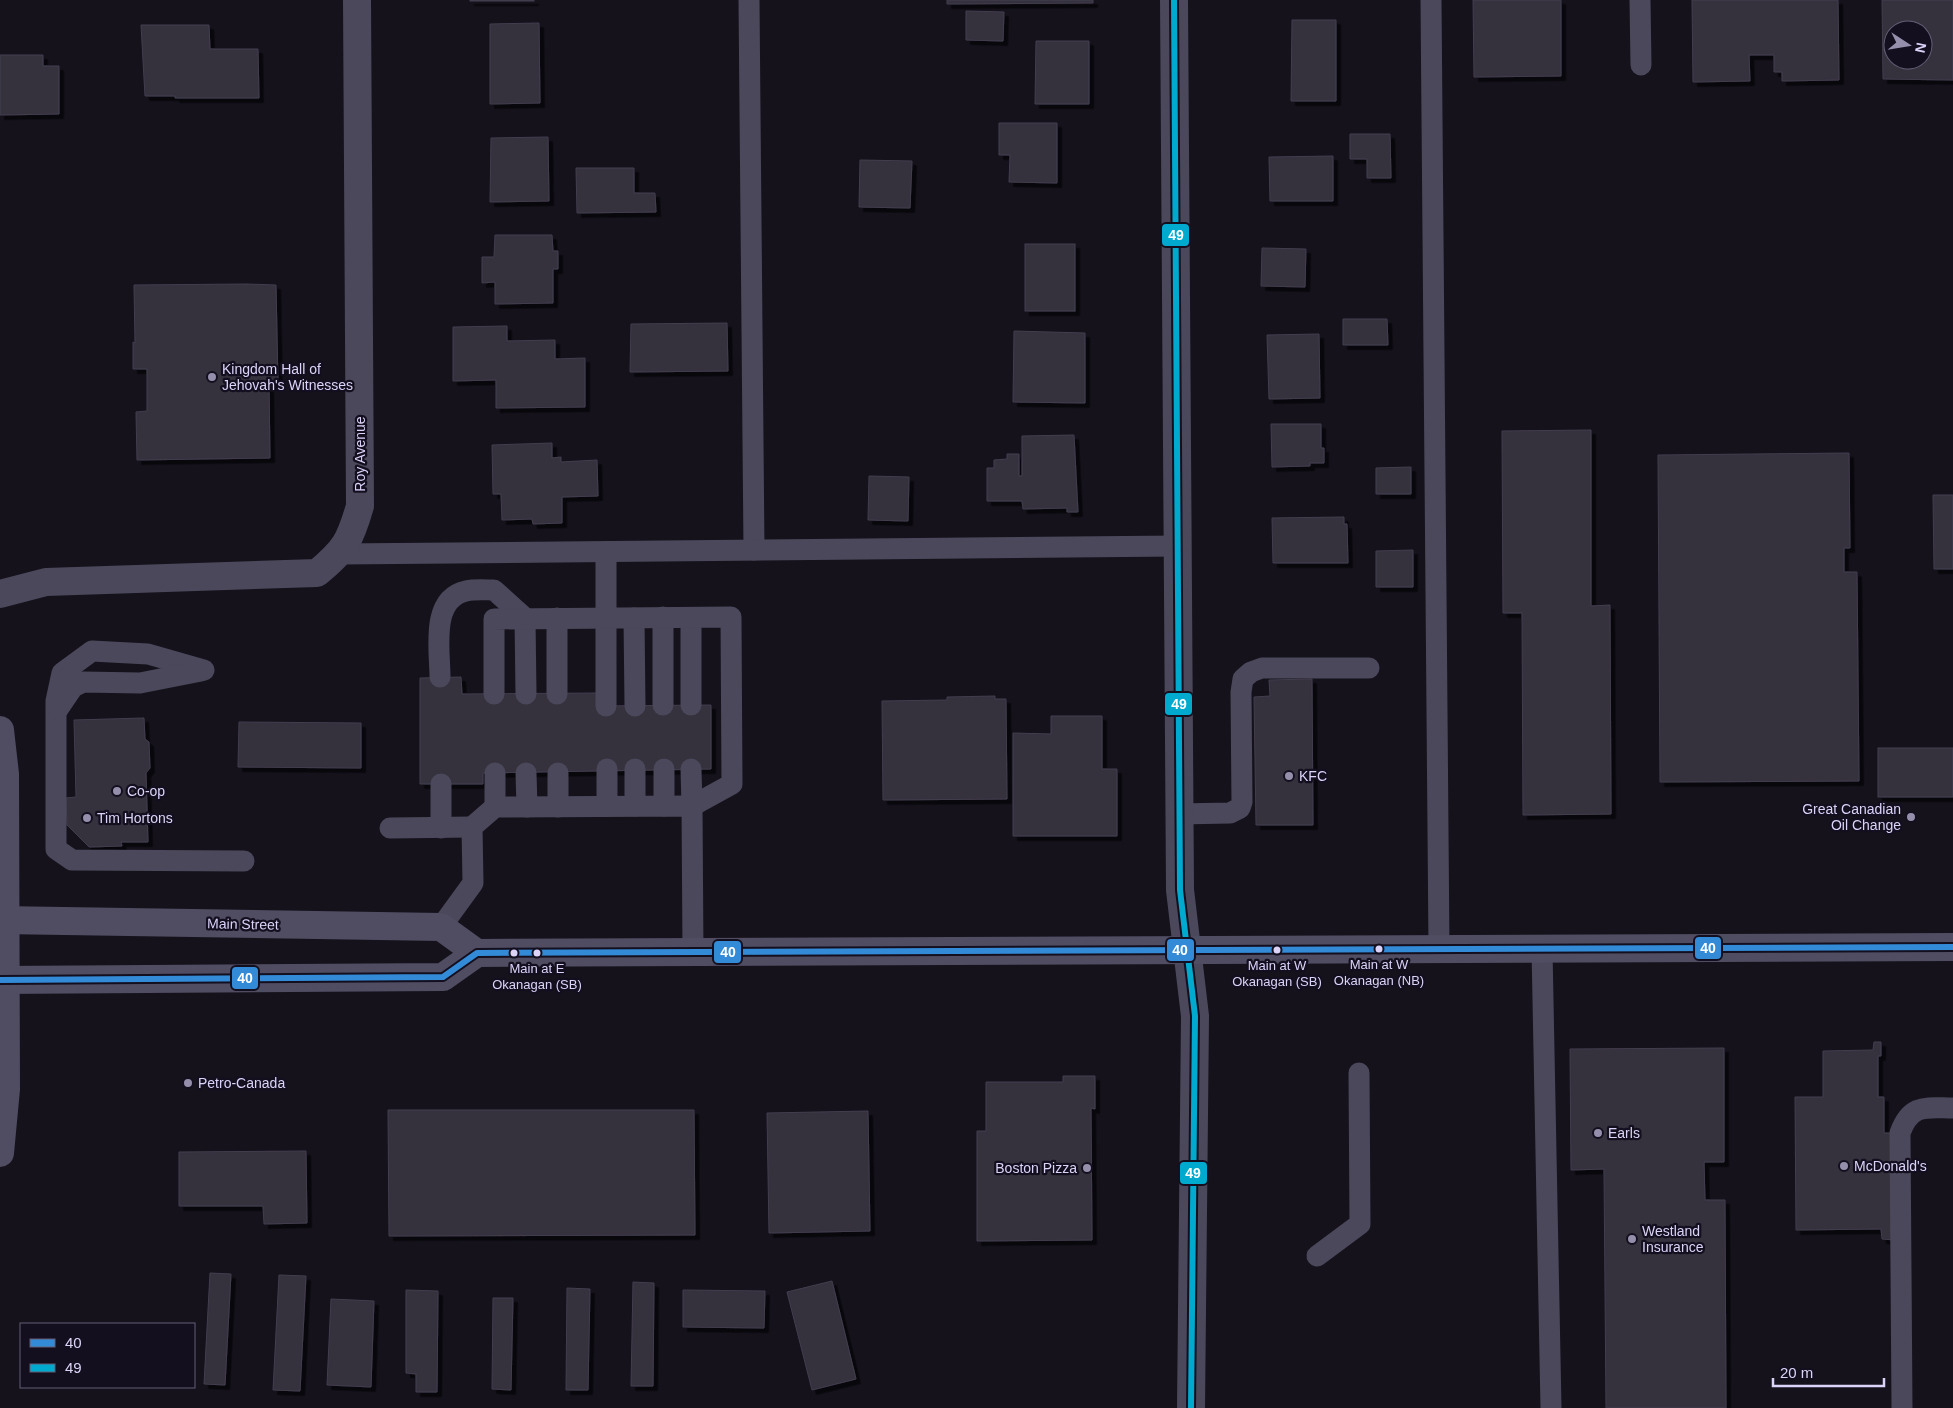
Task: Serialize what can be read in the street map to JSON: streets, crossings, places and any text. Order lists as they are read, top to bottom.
{
  "streets": {
    "main road": ["Main Street"],
    "street": ["Roy Avenue"]
  },
  "places": [
    "Kingdom Hall of Jehovah's Witnesses",
    "KFC",
    "Co-op",
    "Great Canadian Oil Change",
    "Tim Hortons",
    "Main at W Okanagan (NB)",
    "Main at W Okanagan (SB)",
    "Main at E Okanagan (SB)",
    "Petro-Canada",
    "Earls",
    "McDonald's",
    "Boston Pizza",
    "Westland Insurance"
  ],
  "lines": ["transit line 49", "transit line 40"],
  "legend": ["40", "49"],
  "scale_bar": "20 m",
  "north": "right"
}
